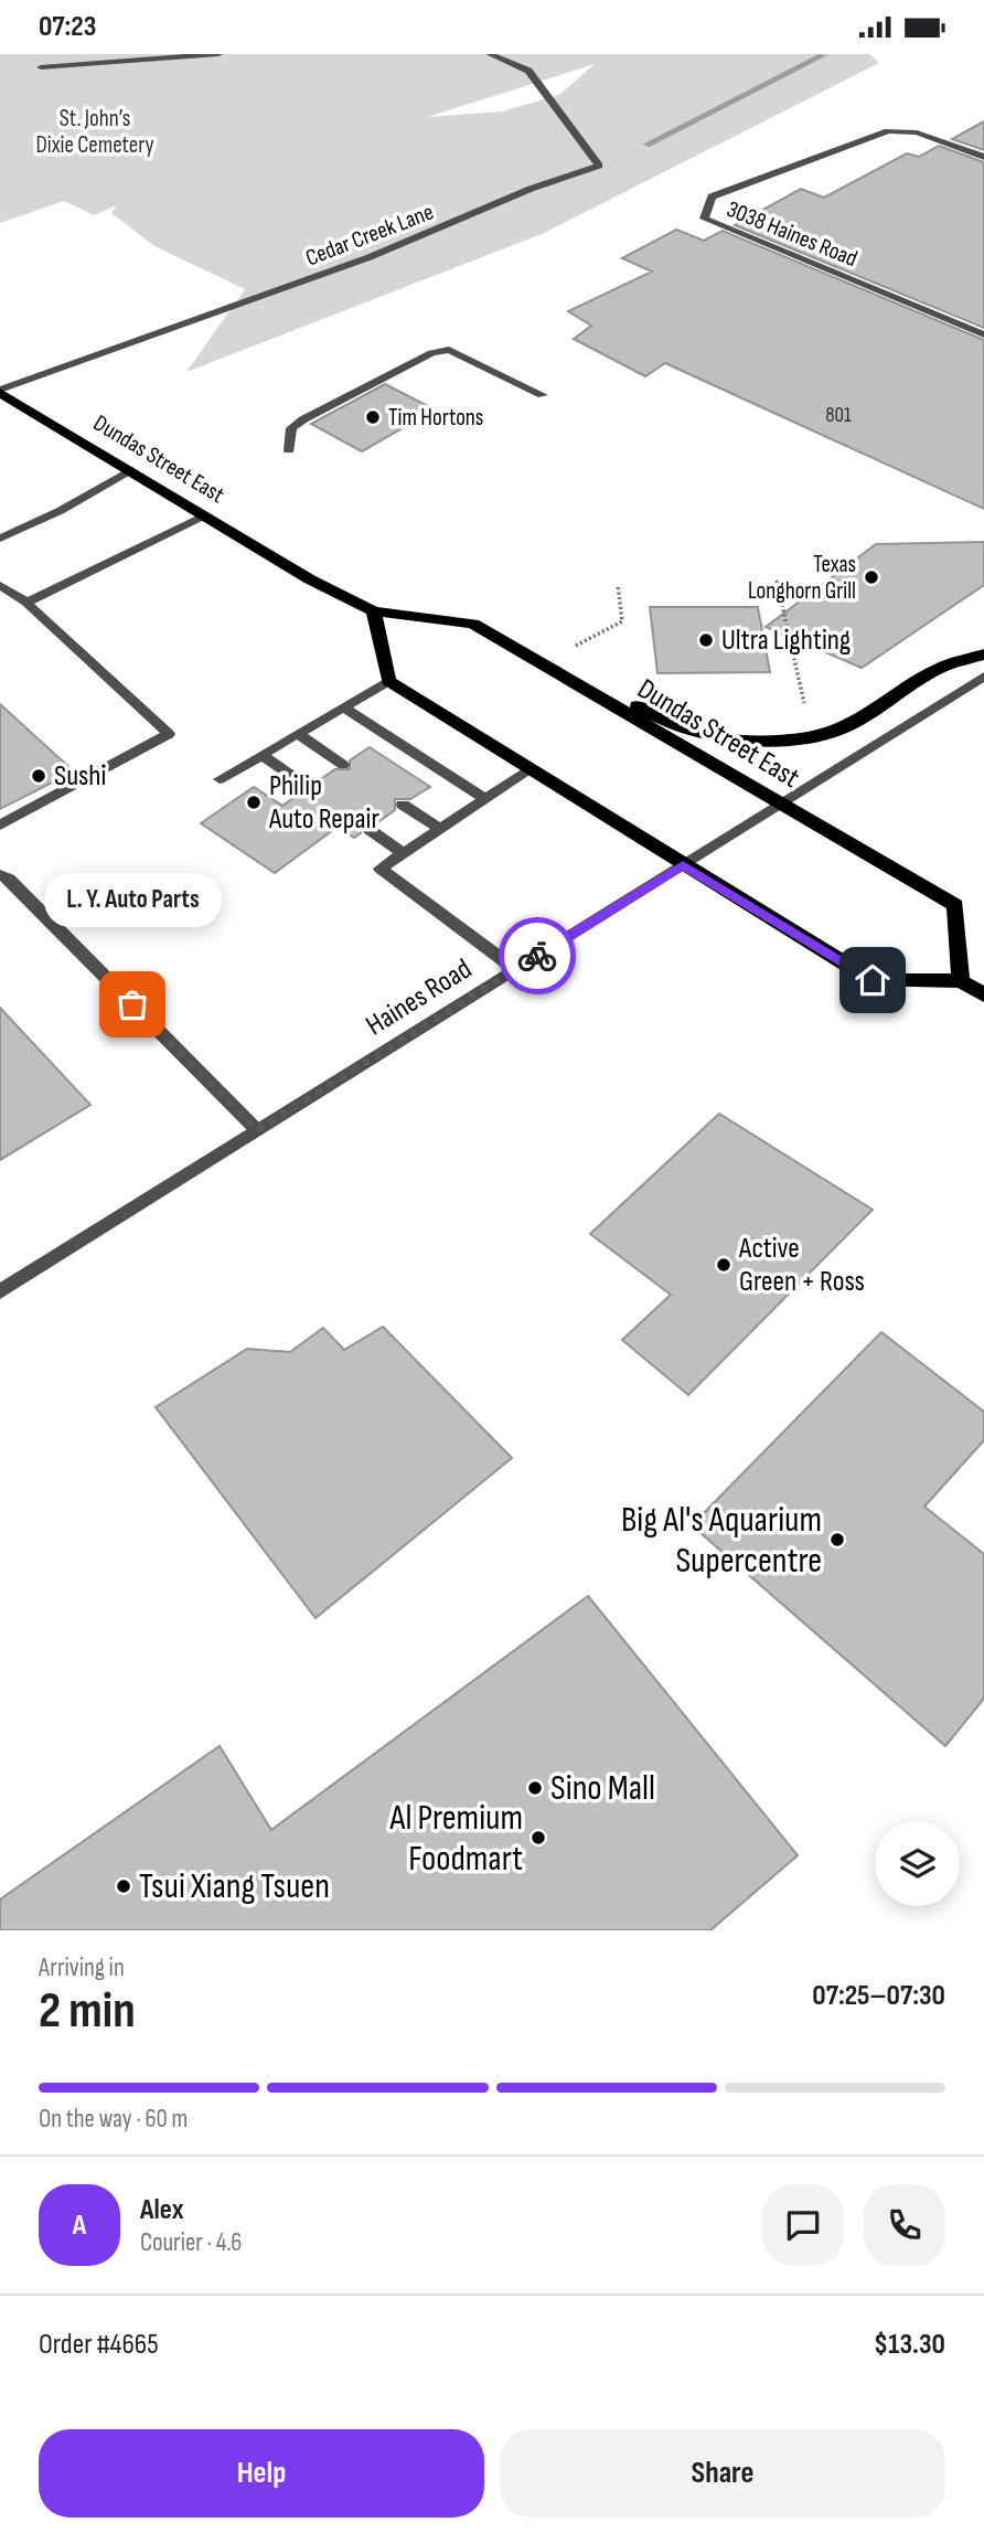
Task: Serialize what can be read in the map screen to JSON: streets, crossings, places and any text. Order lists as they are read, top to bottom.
{
  "streets": {
    "main road": ["Dundas Street East"],
    "street": ["3038 Haines Road", "Cedar Creek Lane", "Haines Road"]
  },
  "crossings": [
    ["Cedar Creek Lane", "Dundas Street East"],
    ["Dundas Street East", "Haines Road"]
  ],
  "parks": ["St. John’s Dixie Cemetery"],
  "places": [
    "Tim Hortons",
    "Texas Longhorn Grill",
    "Ultra Lighting",
    "Sushi",
    "Philip Auto Repair",
    "L. Y. Auto Parts",
    "Active Green + Ross",
    "Big Al's Aquarium Supercentre",
    "Sino Mall",
    "Al Premium Foodmart",
    "Tsui Xiang Tsuen"
  ],
  "house_numbers": ["801"],
  "page": {
    "status": "07:23",
    "bubble": "L. Y. Auto Parts",
    "heading": ["2 min", "Arriving in", "07:25–07:30"],
    "panel": [
      "Alex",
      "Courier · 4.6",
      "Order #4665",
      "$13.30"
    ],
    "bar": "On the way · 60 m",
    "round": "A",
    "buttons": ["Help", "Share"]
  }
}
